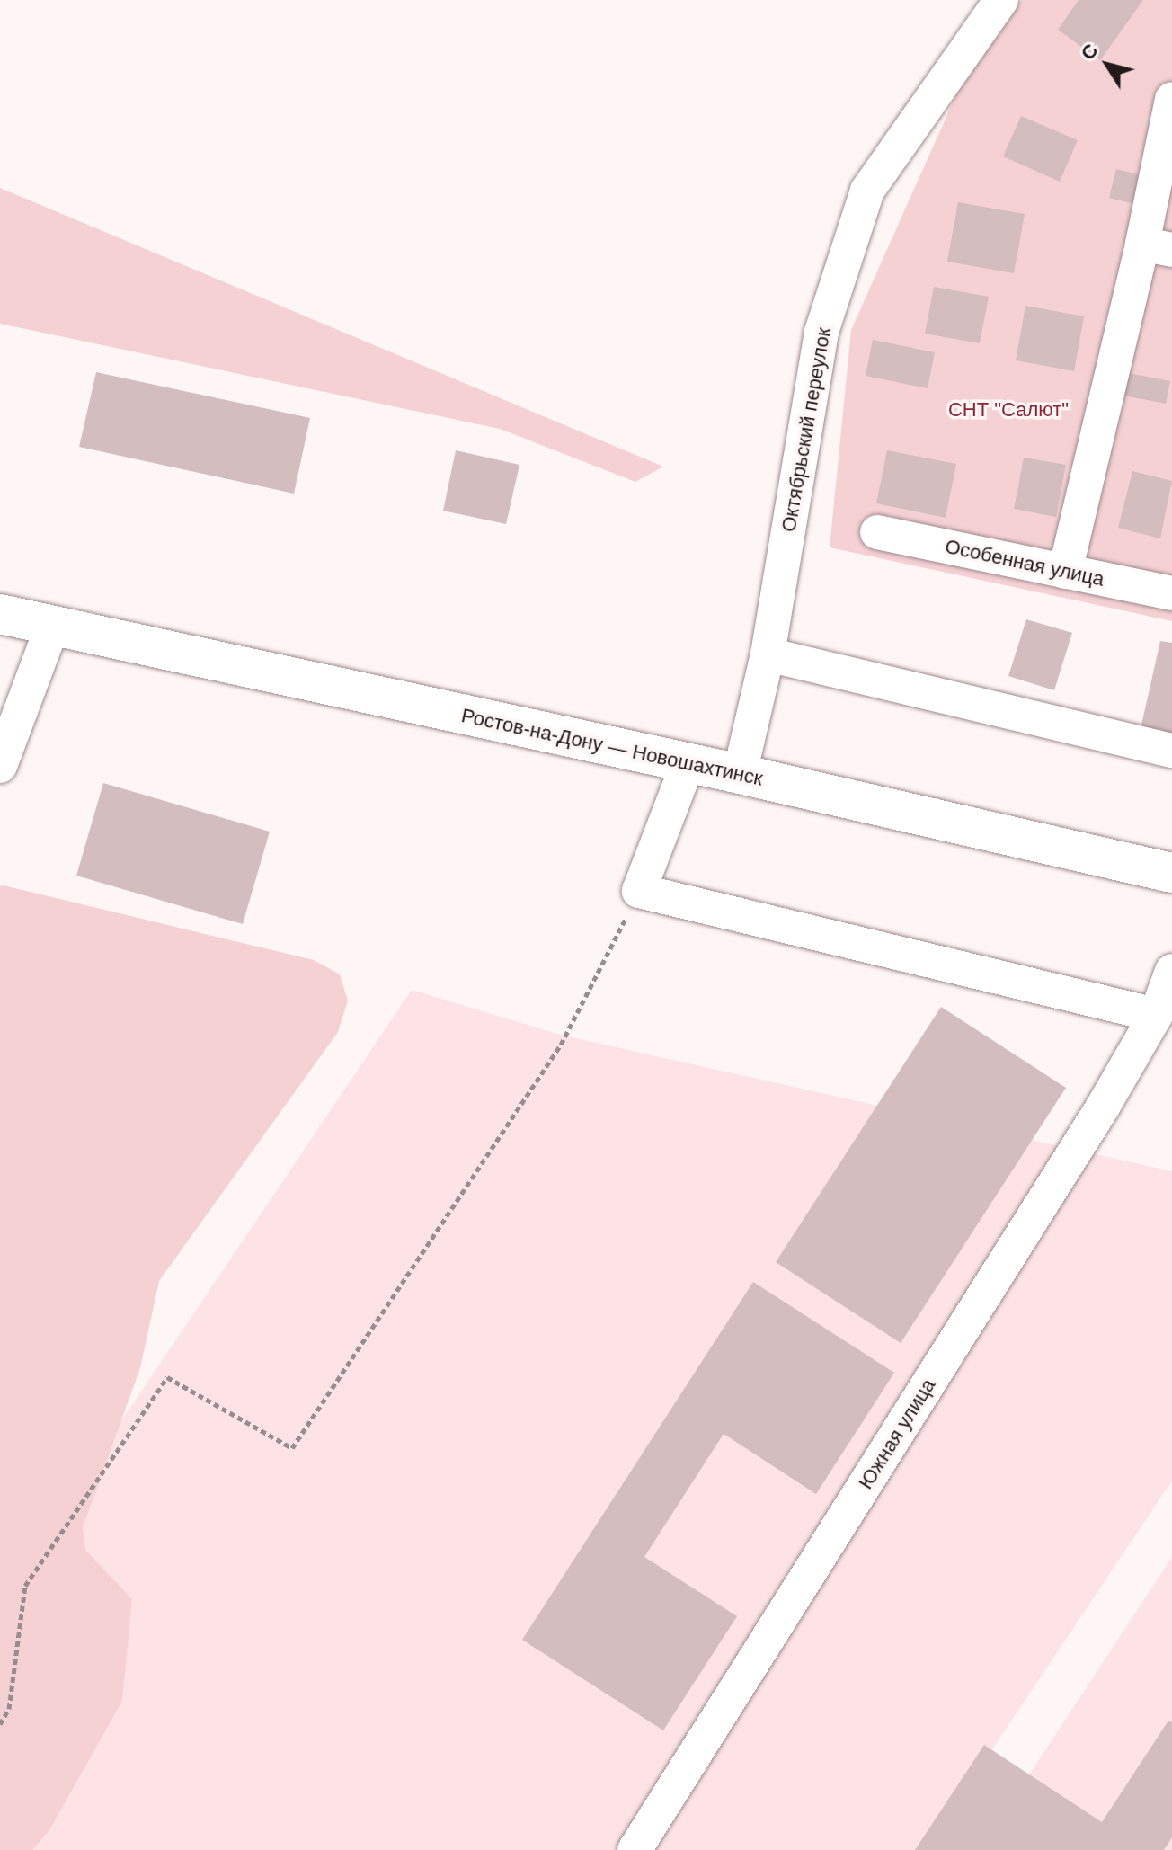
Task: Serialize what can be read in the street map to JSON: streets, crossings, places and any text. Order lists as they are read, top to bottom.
{
  "streets": {
    "main road": ["Ростов-на-Дону — Новошахтинск"],
    "street": ["Октябрьский переулок", "Особенная улица", "Южная улица"]
  },
  "crossings": [
    ["Октябрьский переулок", "Ростов-на-Дону — Новошахтинск"]
  ],
  "parks": ["СНТ \"Салют\""],
  "north": "top left"
}
